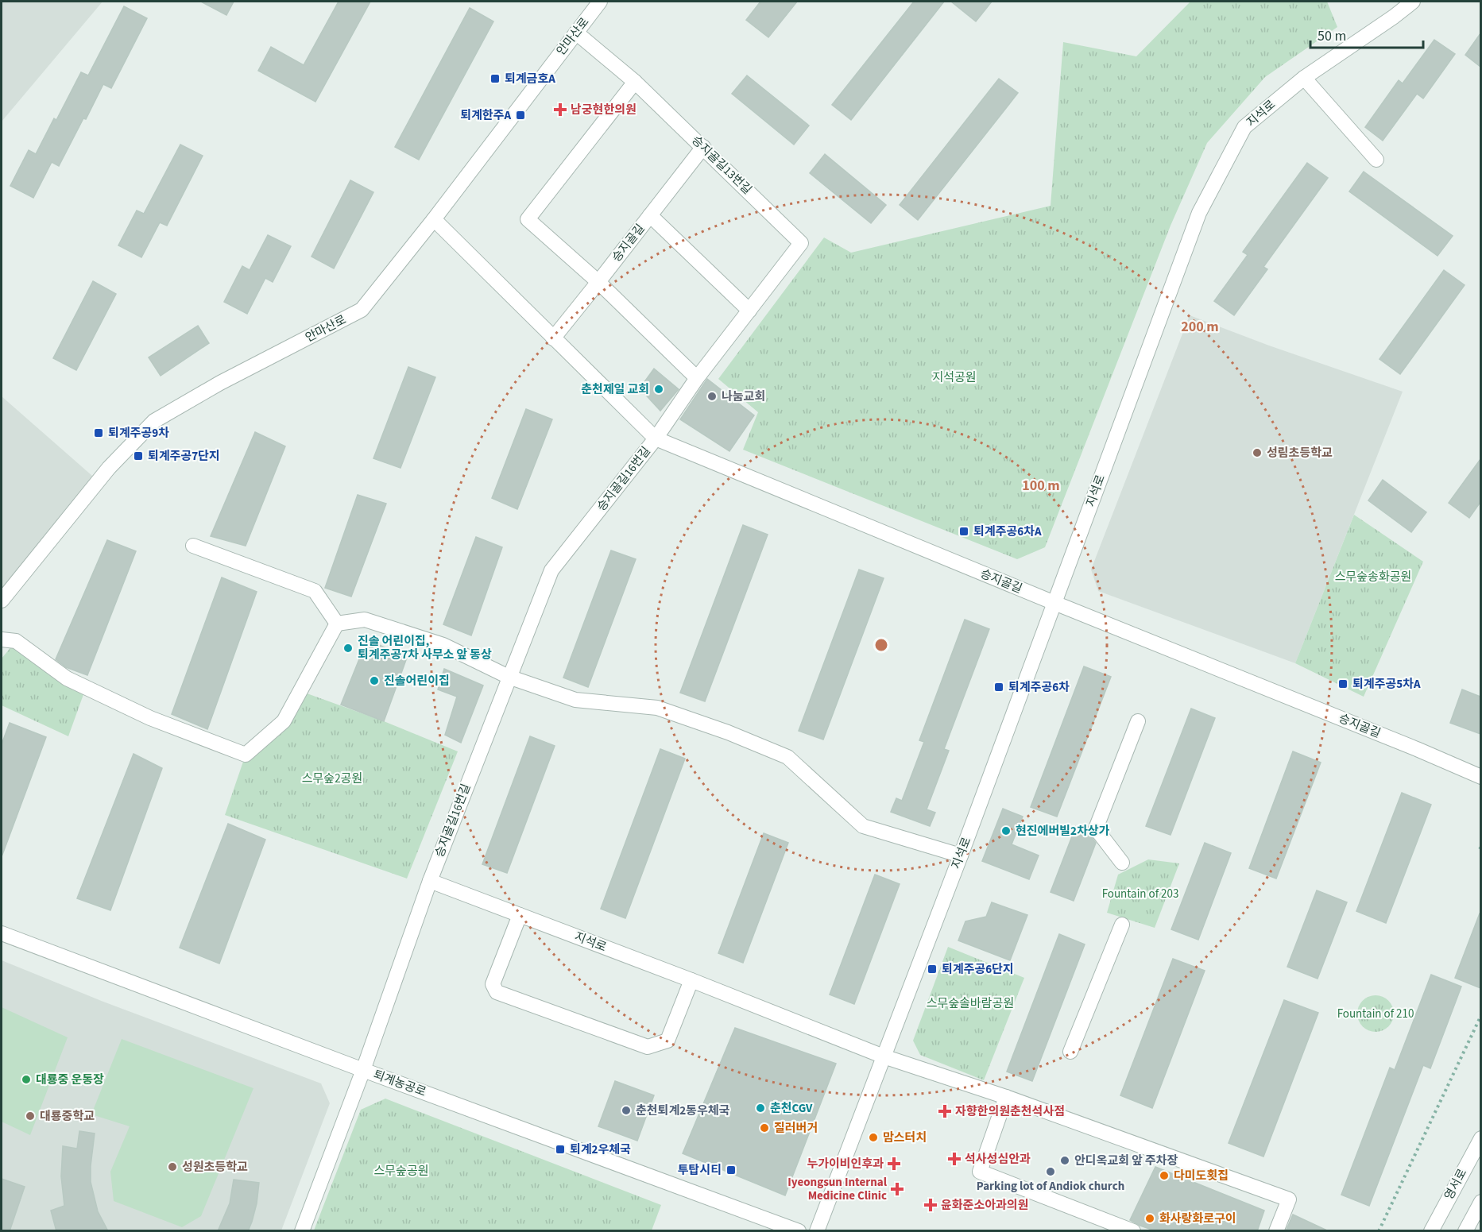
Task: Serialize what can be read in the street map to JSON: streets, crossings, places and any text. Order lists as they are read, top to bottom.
{
  "streets": {
    "street": [
      "안마산로",
      "지석로",
      "승지골길13번길",
      "승지골길",
      "승지골길16번길",
      "퇴계농공로",
      "영서로"
    ]
  },
  "crossings": [
    ["안마산로", "승지골길13번길"],
    ["안마산로", "승지골길"],
    ["지석로", "승지골길"],
    ["지석로", "승지골길16번길"],
    ["승지골길13번길", "승지골길"],
    ["승지골길13번길", "승지골길16번길"],
    ["승지골길", "승지골길16번길"],
    ["승지골길16번길", "퇴계농공로"]
  ],
  "parks": [
    "지석공원",
    "스무숲송화공원",
    "스무숲2공원",
    "Fountain of 203",
    "스무숲솔바람공원",
    "Fountain of 210",
    "스무숲공원"
  ],
  "places": {
    "transit": [
      "퇴계금호A",
      "퇴계한주A",
      "퇴계주공9차",
      "퇴계주공7단지",
      "퇴계주공6차A",
      "퇴계주공5차A",
      "퇴계주공6차",
      "퇴계주공6단지",
      "퇴계2우체국",
      "투탑시티"
    ],
    "health": [
      "남궁현한의원",
      "자향한의원춘천석사점",
      "석사성심안과",
      "누가이비인후과",
      "Iyeongsun Internal Medicine Clinic",
      "윤화준소아과의원"
    ],
    "other": [
      "춘천제일 교회",
      "나눔교회",
      "성림초등학교",
      "진솔 어린이집, 퇴계주공7차 사무소 앞 동상",
      "진솔어린이집",
      "현진에버빌2차상가",
      "대룡중 운동장",
      "춘천CGV",
      "춘천퇴계2동우체국",
      "대룡중학교",
      "질러버거",
      "맘스터치",
      "안디옥교회 앞 주차장",
      "성원초등학교",
      "Parking lot of Andiok church",
      "다미도횟집",
      "화사랑화로구이"
    ]
  },
  "scale_bar": "50 m",
  "rings": ["200 m", "100 m"]
}
